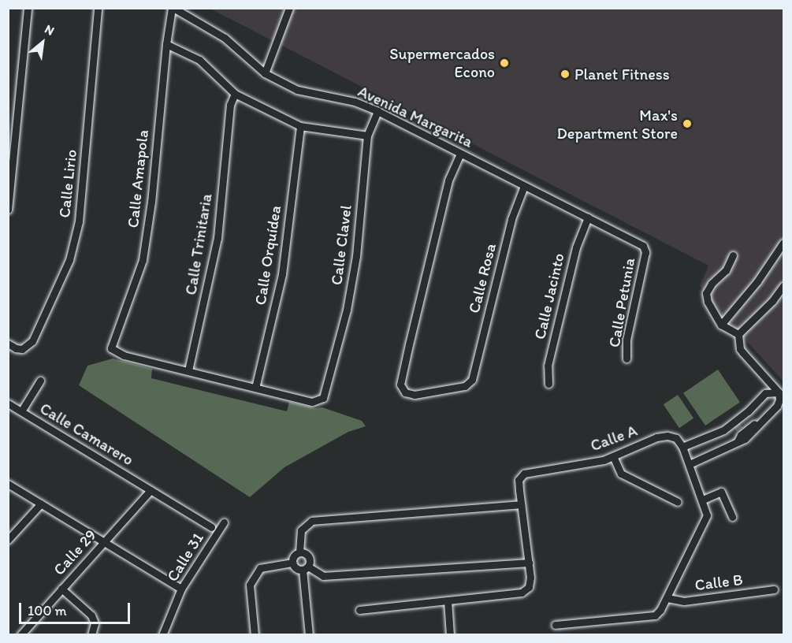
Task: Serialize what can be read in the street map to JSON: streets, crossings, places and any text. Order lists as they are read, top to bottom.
{
  "streets": {
    "street": [
      "Avenida Margarita",
      "Calle Amapola",
      "Calle Lirio",
      "Calle Trinitaria",
      "Calle Clavel",
      "Calle Orquídea",
      "Calle Rosa",
      "Calle Jacinto",
      "Calle Petunia",
      "Calle Camarero",
      "Calle A",
      "Calle 29",
      "Calle 31",
      "Calle B"
    ]
  },
  "crossings": [
    ["Avenida Margarita", "Calle Amapola"],
    ["Avenida Margarita", "Calle Clavel"],
    ["Avenida Margarita", "Calle Rosa"],
    ["Avenida Margarita", "Calle Jacinto"],
    ["Avenida Margarita", "Calle Petunia"],
    ["Calle Amapola", "Calle Trinitaria"],
    ["Calle Clavel", "Calle Orquídea"],
    ["Calle Camarero", "Calle 29"]
  ],
  "places": ["Supermercados Econo", "Planet Fitness", "Max's Department Store"],
  "scale_bar": "100 m",
  "north": "top right"
}
